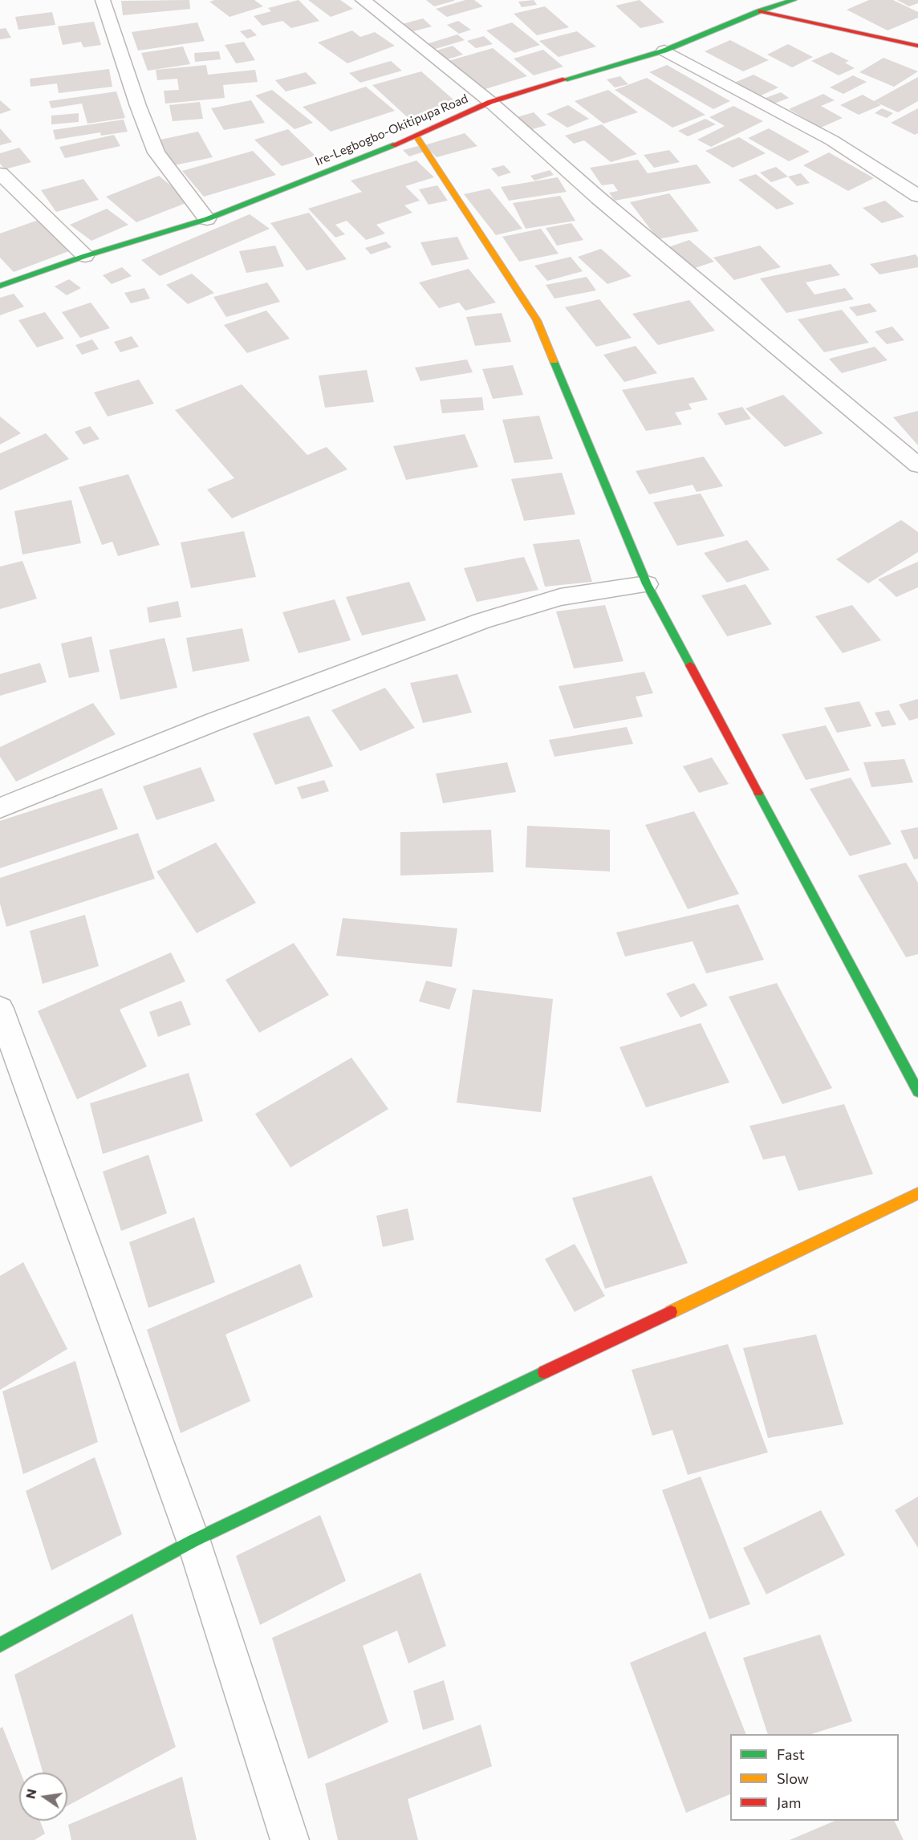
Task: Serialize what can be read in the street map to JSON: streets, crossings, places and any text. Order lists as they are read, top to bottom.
{
  "streets": {
    "street": ["Ire-Legbogbo-Okitipupa Road"]
  },
  "legend": ["Fast", "Slow", "Jam"],
  "north": "left"
}
